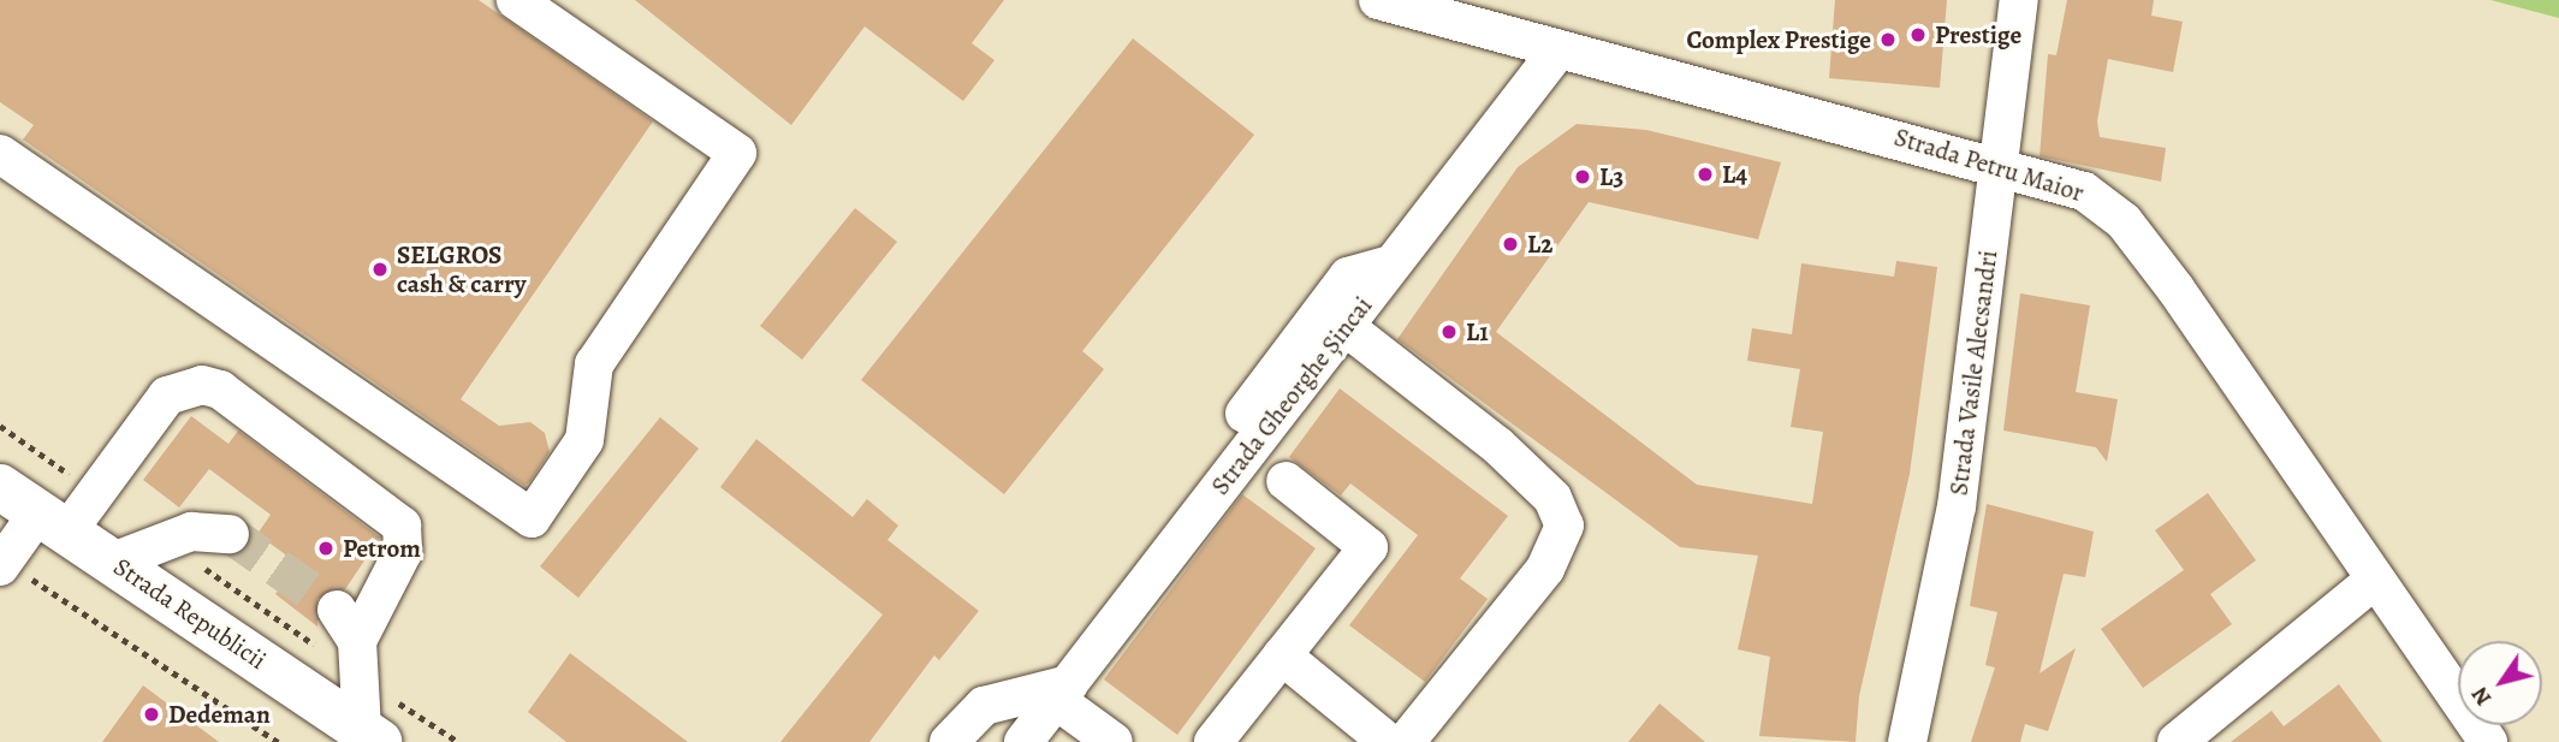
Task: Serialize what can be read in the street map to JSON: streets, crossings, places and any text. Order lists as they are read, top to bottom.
{
  "streets": {
    "main road": ["Strada Republicii"],
    "street": ["Strada Petru Maior", "Strada Vasile Alecsandri", "Strada Gheorghe Șincai"]
  },
  "crossings": [
    ["Strada Petru Maior", "Strada Vasile Alecsandri"],
    ["Strada Petru Maior", "Strada Gheorghe Șincai"]
  ],
  "places": [
    "Prestige",
    "Complex Prestige",
    "L4",
    "L3",
    "L2",
    "SELGROS cash & carry",
    "L1",
    "Petrom",
    "Dedeman"
  ],
  "north": "bottom left"
}
